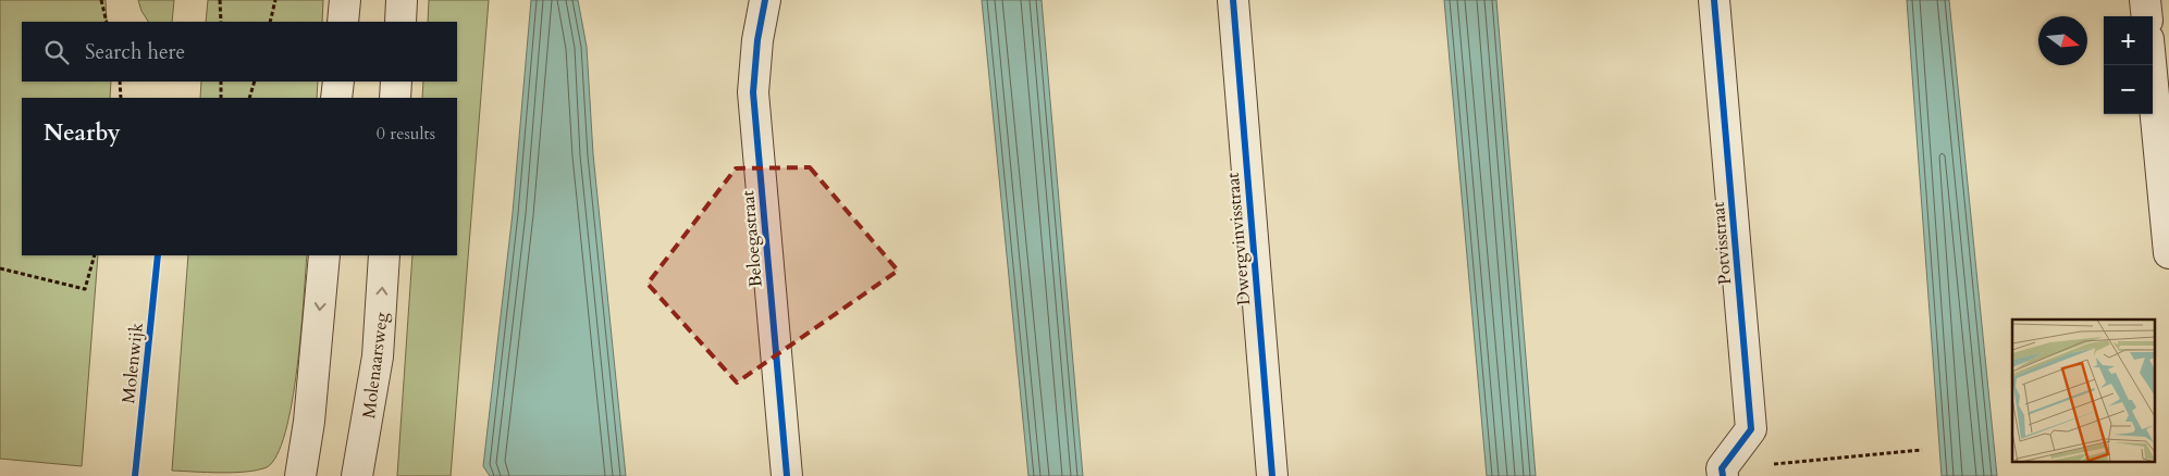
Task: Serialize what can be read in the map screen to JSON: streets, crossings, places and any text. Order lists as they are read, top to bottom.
{
  "streets": {
    "street": [
      "Beloegastraat",
      "Dwergvinvisstraat",
      "Potvisstraat",
      "Molenaarsweg"
    ],
    "cycle path": ["Molenwijk"]
  },
  "north": "right",
  "page": {
    "map_buttons": ["+", "−"],
    "search": "Search here",
    "heading": ["Nearby", "0 results"]
  }
}
